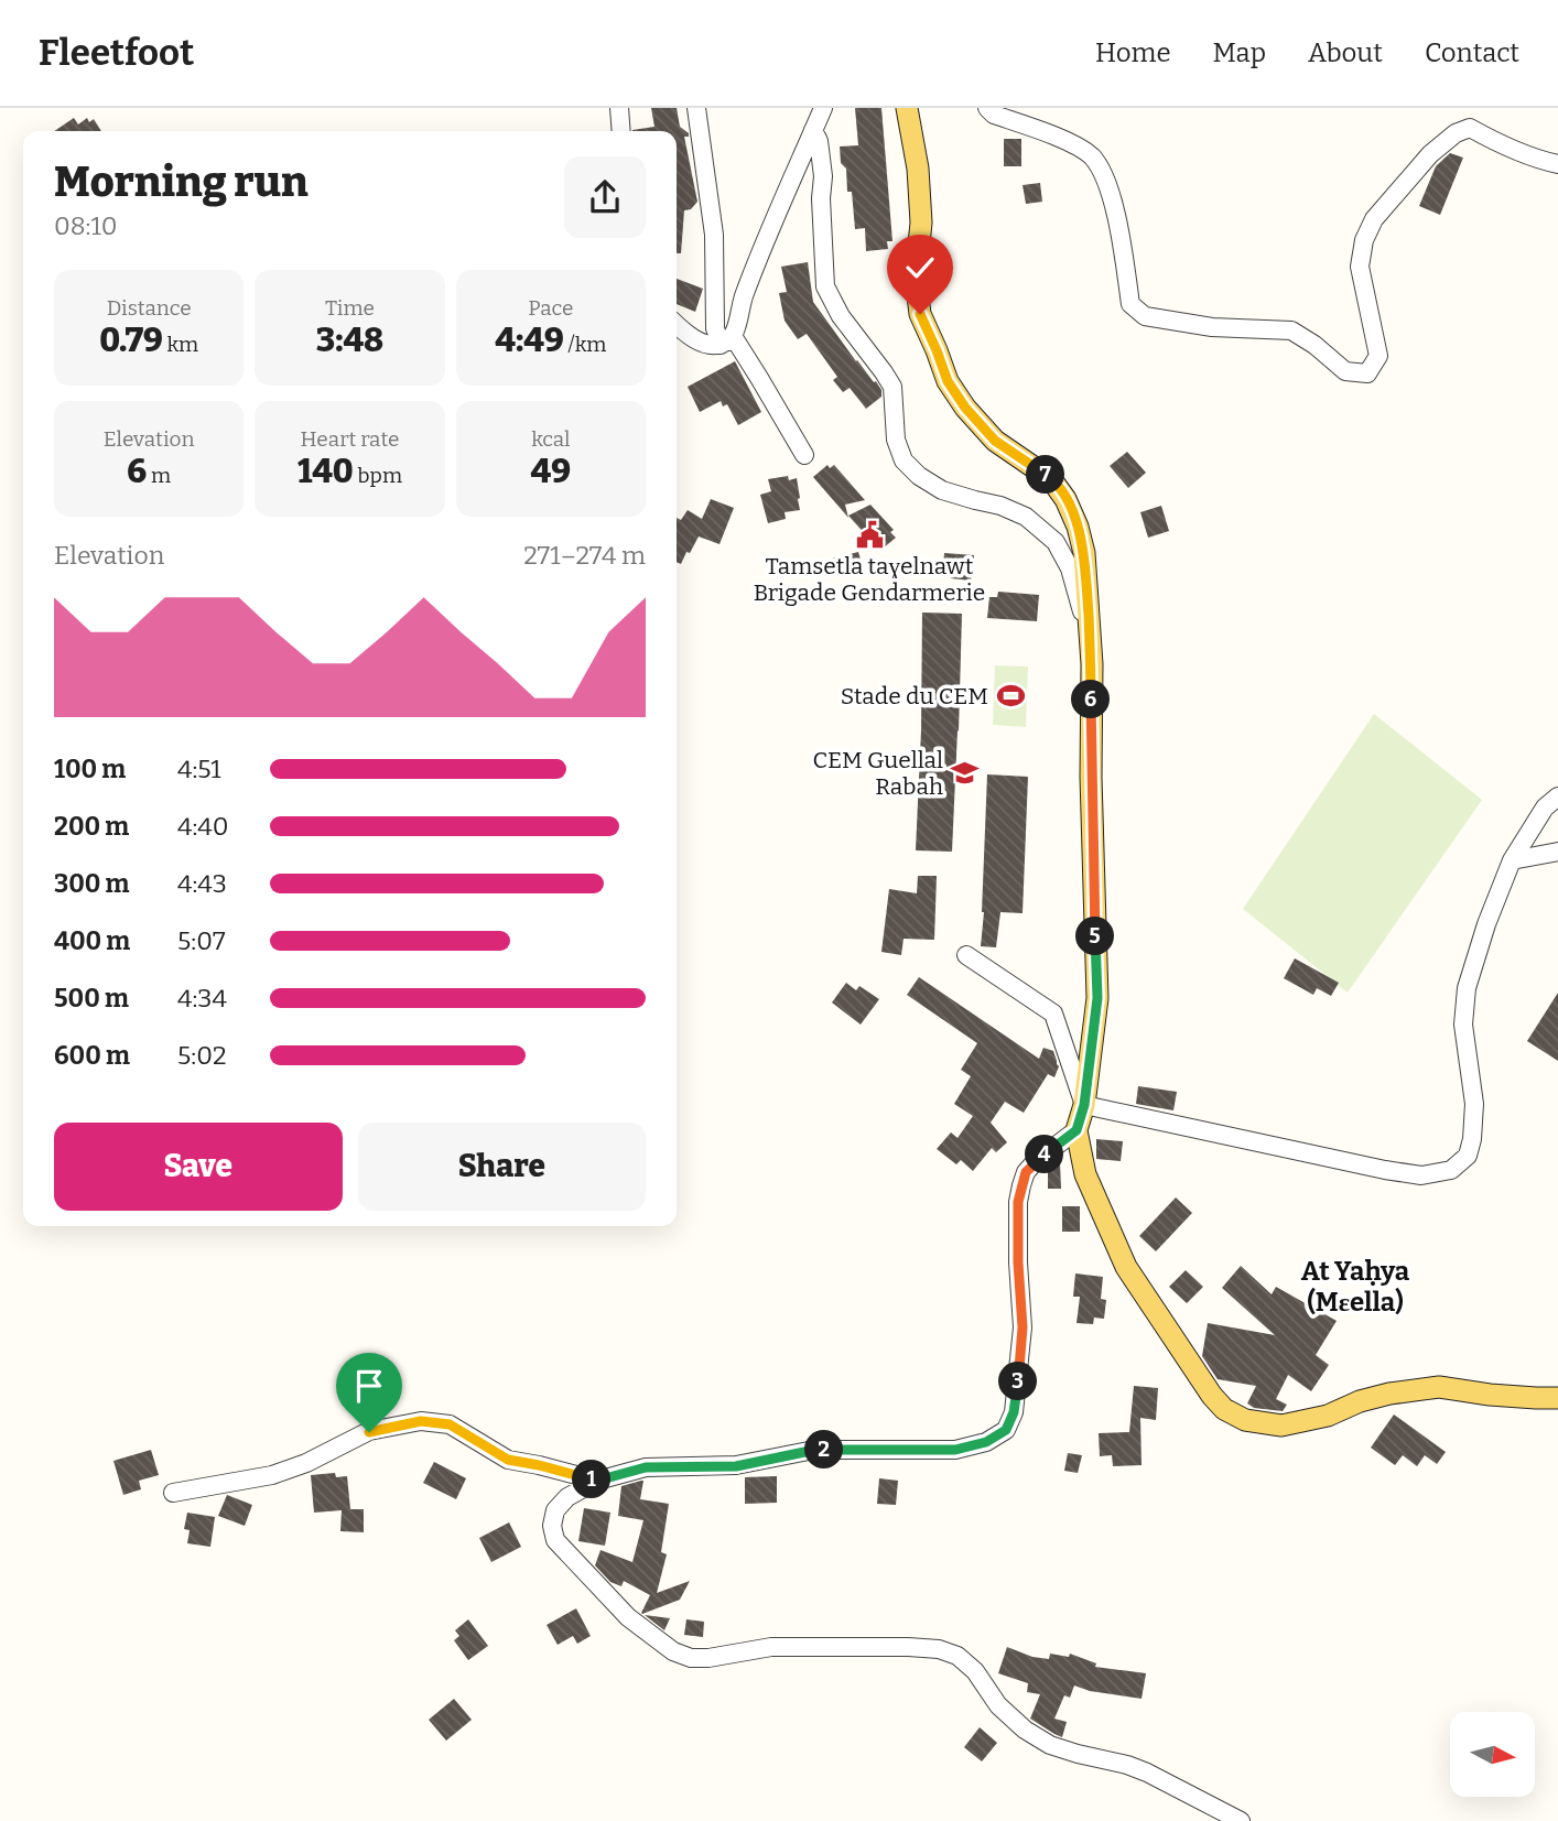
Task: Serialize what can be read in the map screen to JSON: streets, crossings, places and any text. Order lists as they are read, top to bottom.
{
  "districts": ["At Yaḥya (Mεella)"],
  "places": {
    "public building": ["Tamsetla taɣelnawt Brigade Gendarmerie"],
    "sports": ["Stade du CEM"],
    "school or university": ["CEM Guellal Rabah"]
  },
  "north": "right",
  "page": {
    "header": "Fleetfoot",
    "nav": [
      "Home",
      "Map",
      "About",
      "Contact"
    ],
    "heading": ["Morning run", "08:10"],
    "stats": [
      ["Distance", "0.79 km"],
      ["Time", "3:48"],
      ["Pace", "4:49 /km"],
      ["Elevation", "6 m"],
      ["Heart rate", "140 bpm"],
      ["kcal", "49"]
    ],
    "pins": [
      "7",
      "6",
      "5",
      "4",
      "3",
      "2",
      "1"
    ],
    "chart": ["Elevation", "271–274 m"],
    "list": [
      {
        "name": "100 m",
        "note": "4:51"
      },
      {
        "name": "200 m",
        "note": "4:40"
      },
      {
        "name": "300 m",
        "note": "4:43"
      },
      {
        "name": "400 m",
        "note": "5:07"
      },
      {
        "name": "500 m",
        "note": "4:34"
      },
      {
        "name": "600 m",
        "note": "5:02"
      }
    ],
    "buttons": ["Save", "Share"]
  }
}
